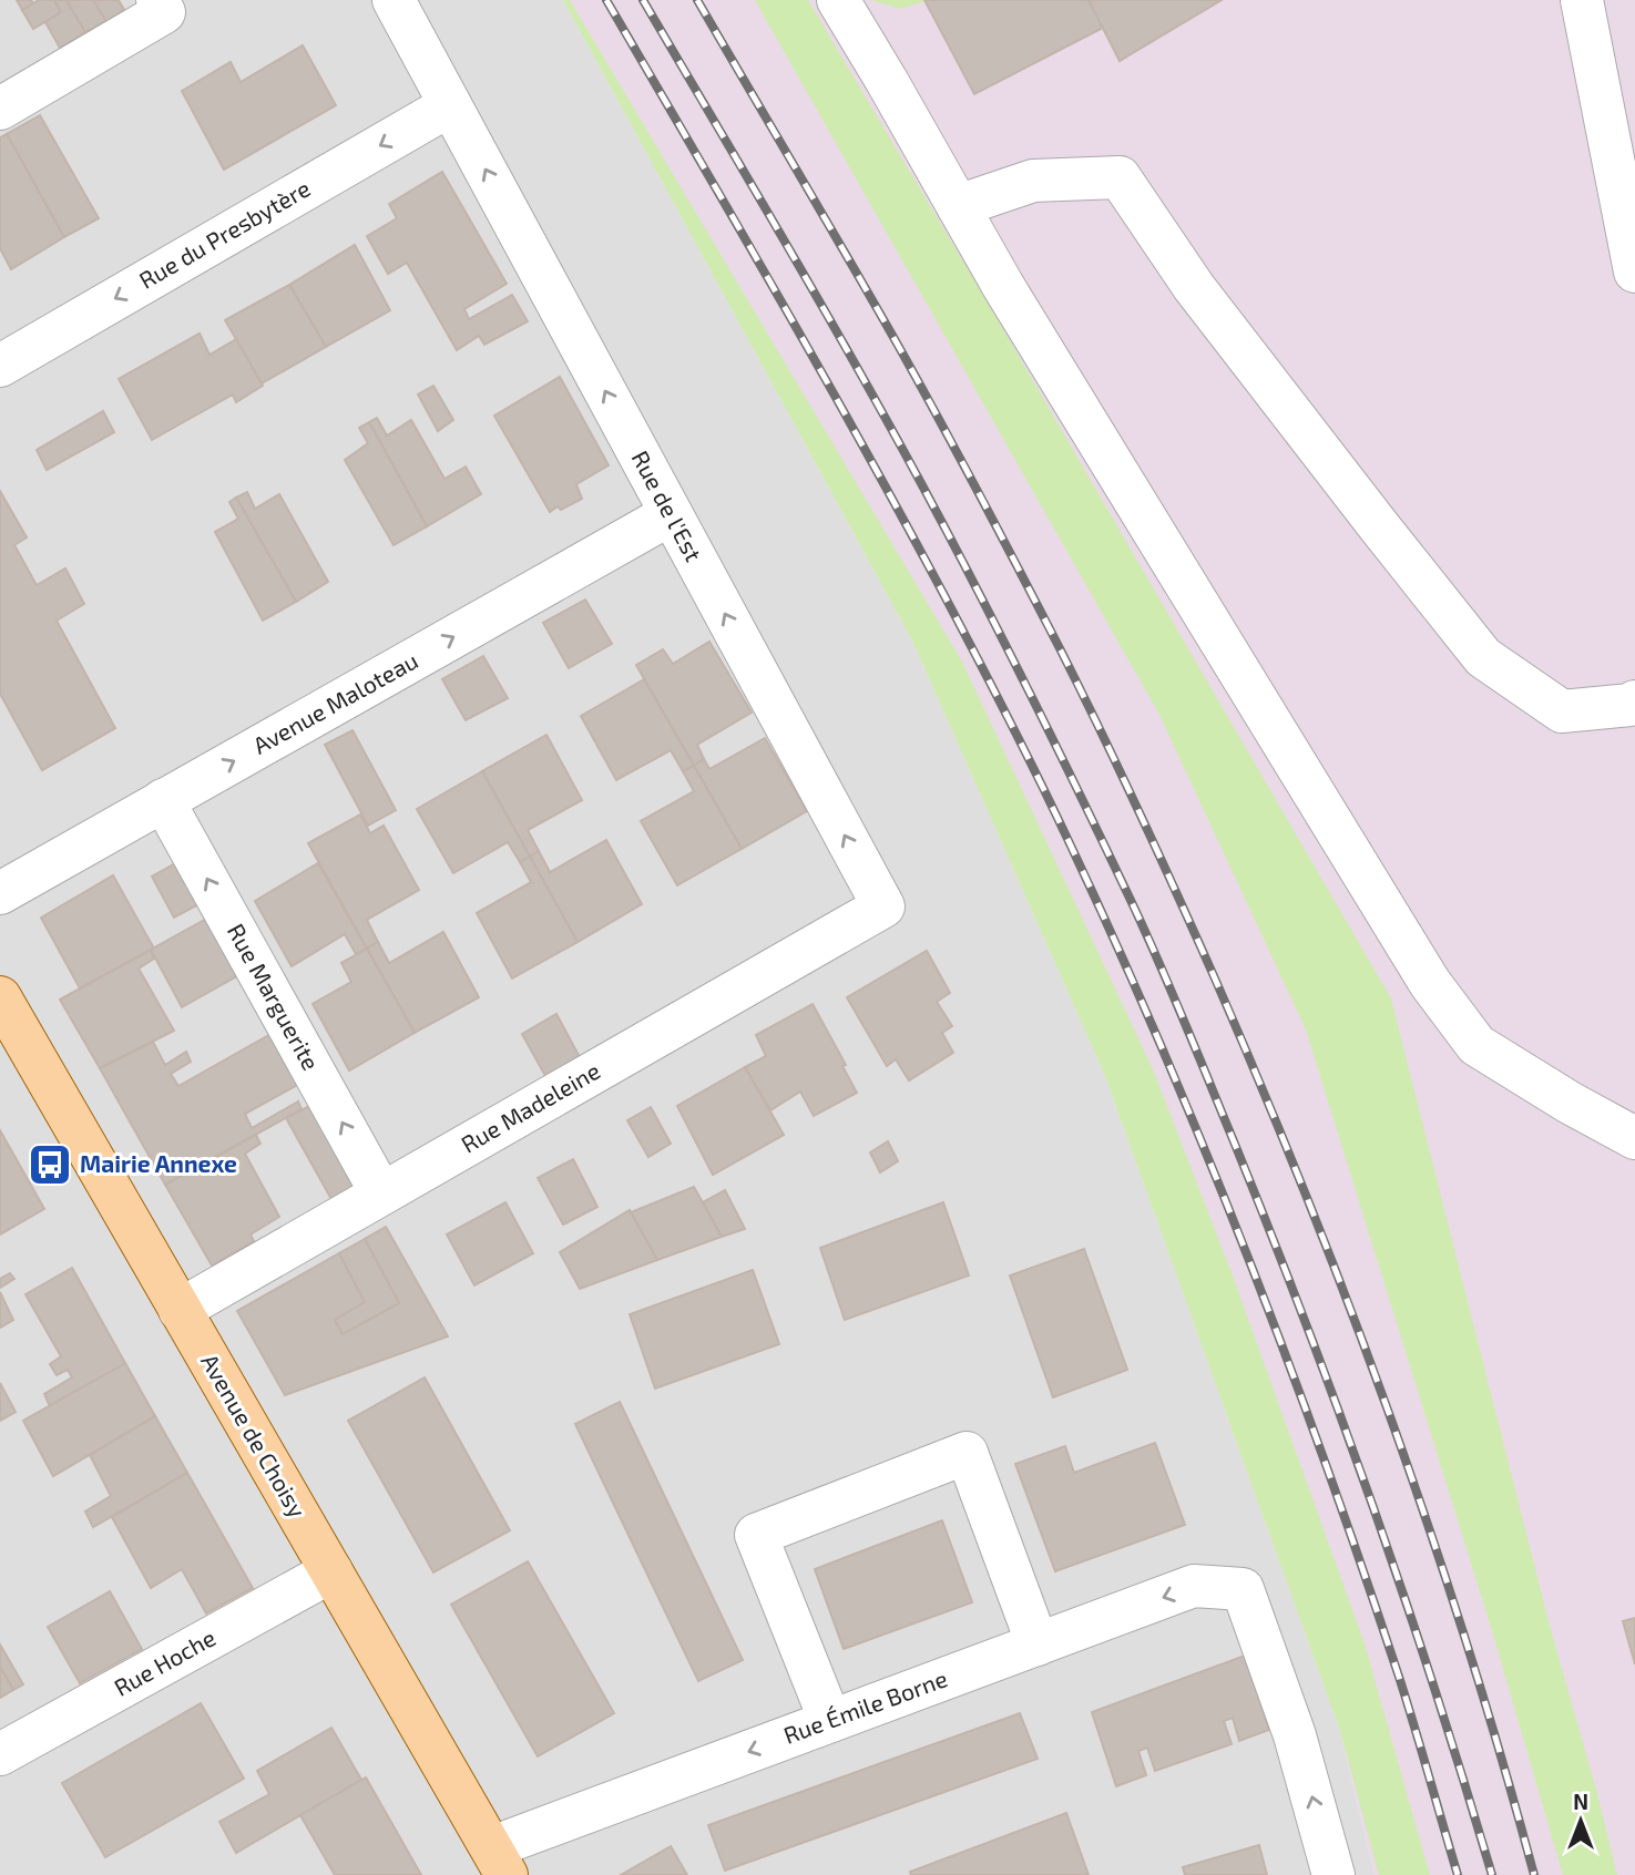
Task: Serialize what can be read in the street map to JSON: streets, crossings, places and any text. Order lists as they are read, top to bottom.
{
  "streets": {
    "main road": ["Avenue de Choisy"],
    "street": [
      "Rue du Presbytère",
      "Rue de l'Est",
      "Avenue Maloteau",
      "Rue Marguerite",
      "Rue Madeleine",
      "Rue Hoche",
      "Rue Émile Borne"
    ]
  },
  "crossings": [
    ["Rue du Presbytère", "Rue de l'Est"],
    ["Rue de l'Est", "Avenue Maloteau"],
    ["Rue de l'Est", "Rue Madeleine"],
    ["Avenue Maloteau", "Rue Marguerite"],
    ["Rue Marguerite", "Rue Madeleine"],
    ["Rue Madeleine", "Avenue de Choisy"],
    ["Avenue de Choisy", "Rue Hoche"],
    ["Avenue de Choisy", "Rue Émile Borne"]
  ],
  "one_way": ["Rue de l'Est", "Avenue Maloteau", "Rue Marguerite"],
  "places": {
    "bus stop": ["Mairie Annexe"]
  },
  "north": "top"
}
